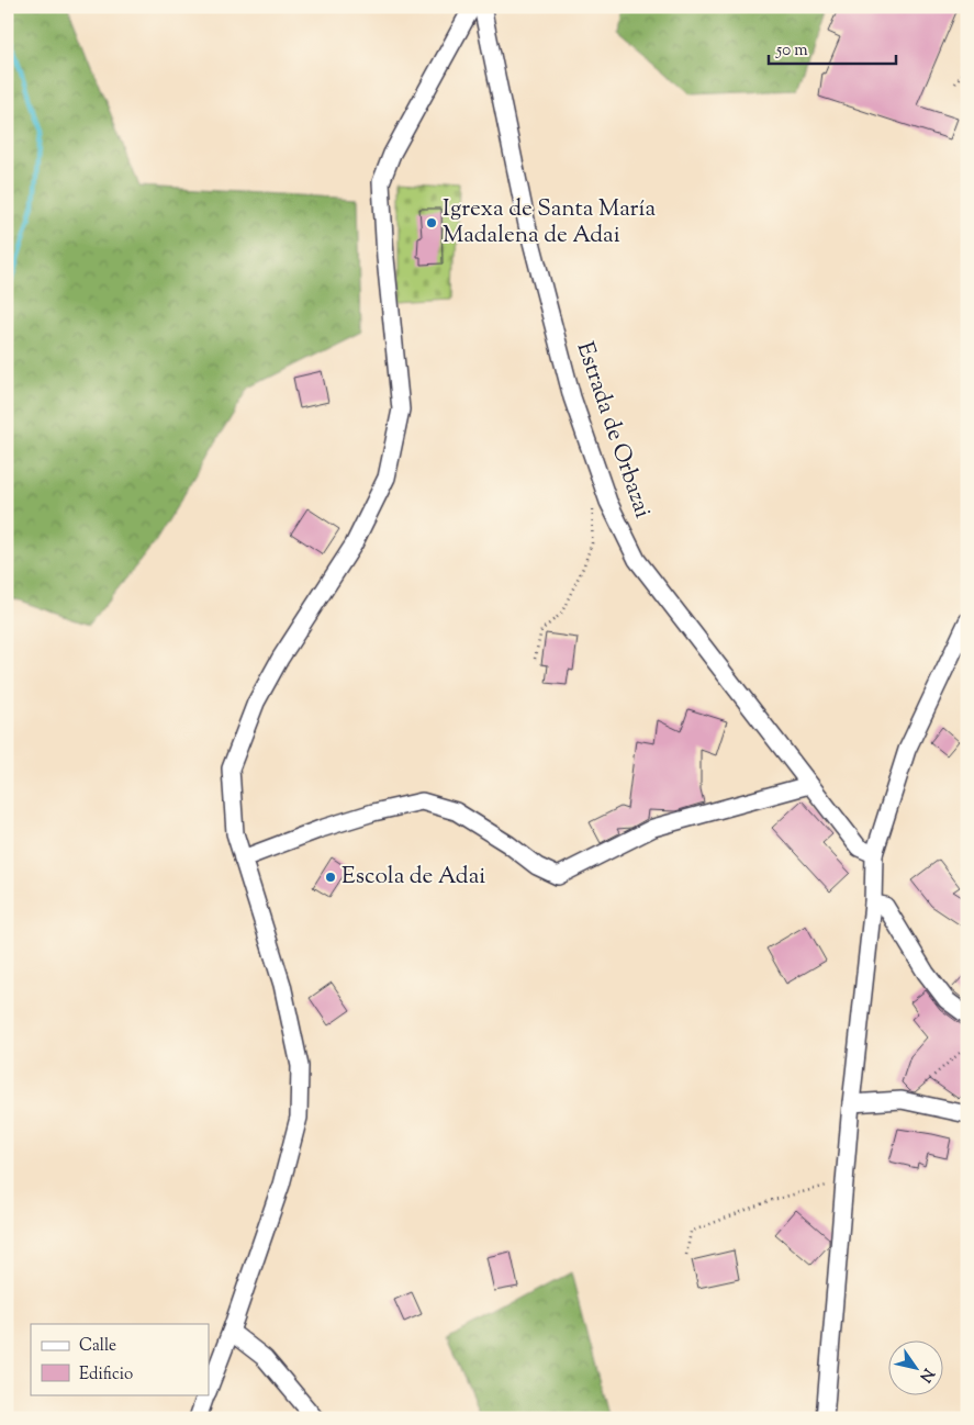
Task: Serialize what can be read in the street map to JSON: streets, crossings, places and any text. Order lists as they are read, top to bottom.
{
  "streets": {
    "street": ["Estrada de Orbazai"]
  },
  "places": ["Igrexa de Santa María Madalena de Adai", "Escola de Adai"],
  "legend": ["Calle", "Edificio"],
  "scale_bar": "50 m",
  "north": "bottom right"
}
